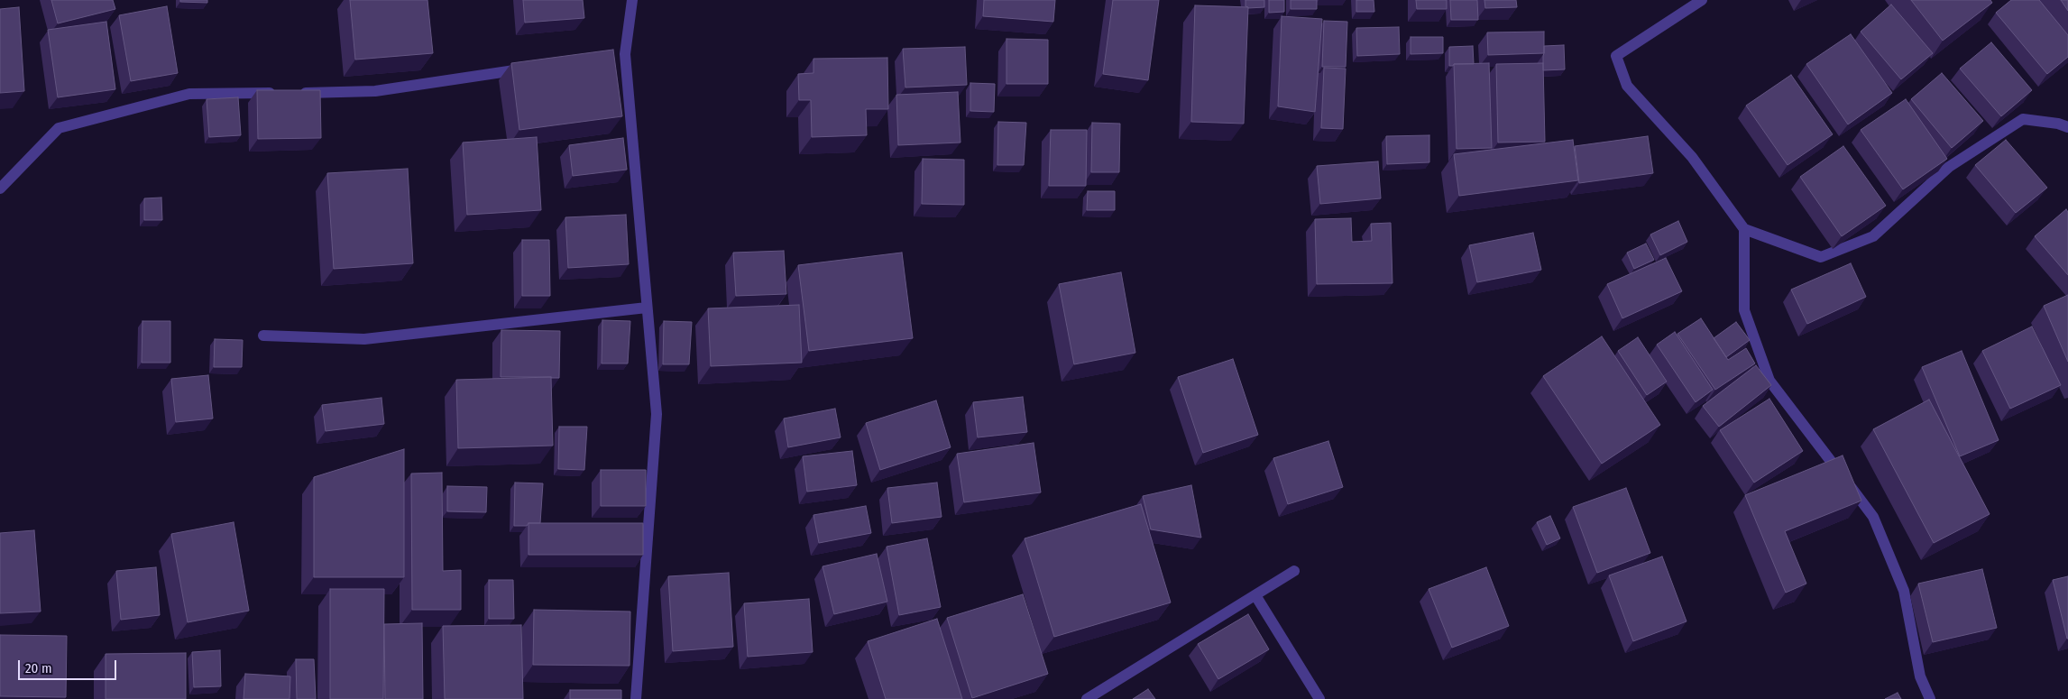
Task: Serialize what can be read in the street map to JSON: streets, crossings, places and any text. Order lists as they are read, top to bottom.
{
  "scale_bar": "20 m"
}
